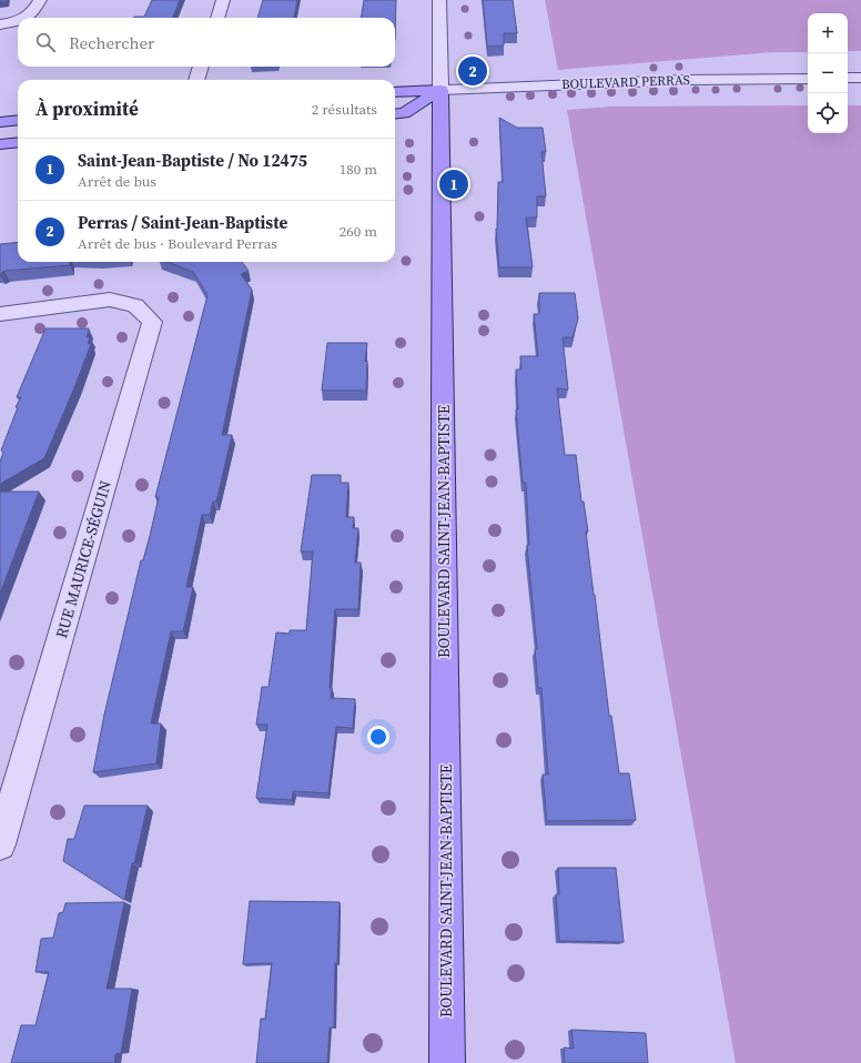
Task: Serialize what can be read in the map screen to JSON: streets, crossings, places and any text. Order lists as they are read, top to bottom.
{
  "streets": {
    "main road": ["BOULEVARD PERRAS", "BOULEVARD SAINT-JEAN-BAPTISTE"],
    "street": ["RUE MAURICE-SÉGUIN"]
  },
  "crossings": [
    ["BOULEVARD PERRAS", "BOULEVARD SAINT-JEAN-BAPTISTE"]
  ],
  "page": {
    "map_buttons": ["+", "−"],
    "search": "Rechercher",
    "pins": ["2", "1"],
    "heading": ["À proximité", "2 résultats"],
    "list": [
      {
        "mark": "1",
        "name": "Saint-Jean-Baptiste / No 12475",
        "note": "Arrêt de bus",
        "value": "180 m"
      },
      {
        "mark": "2",
        "name": "Perras / Saint-Jean-Baptiste",
        "note": "Arrêt de bus · Boulevard Perras",
        "value": "260 m"
      }
    ]
  }
}
